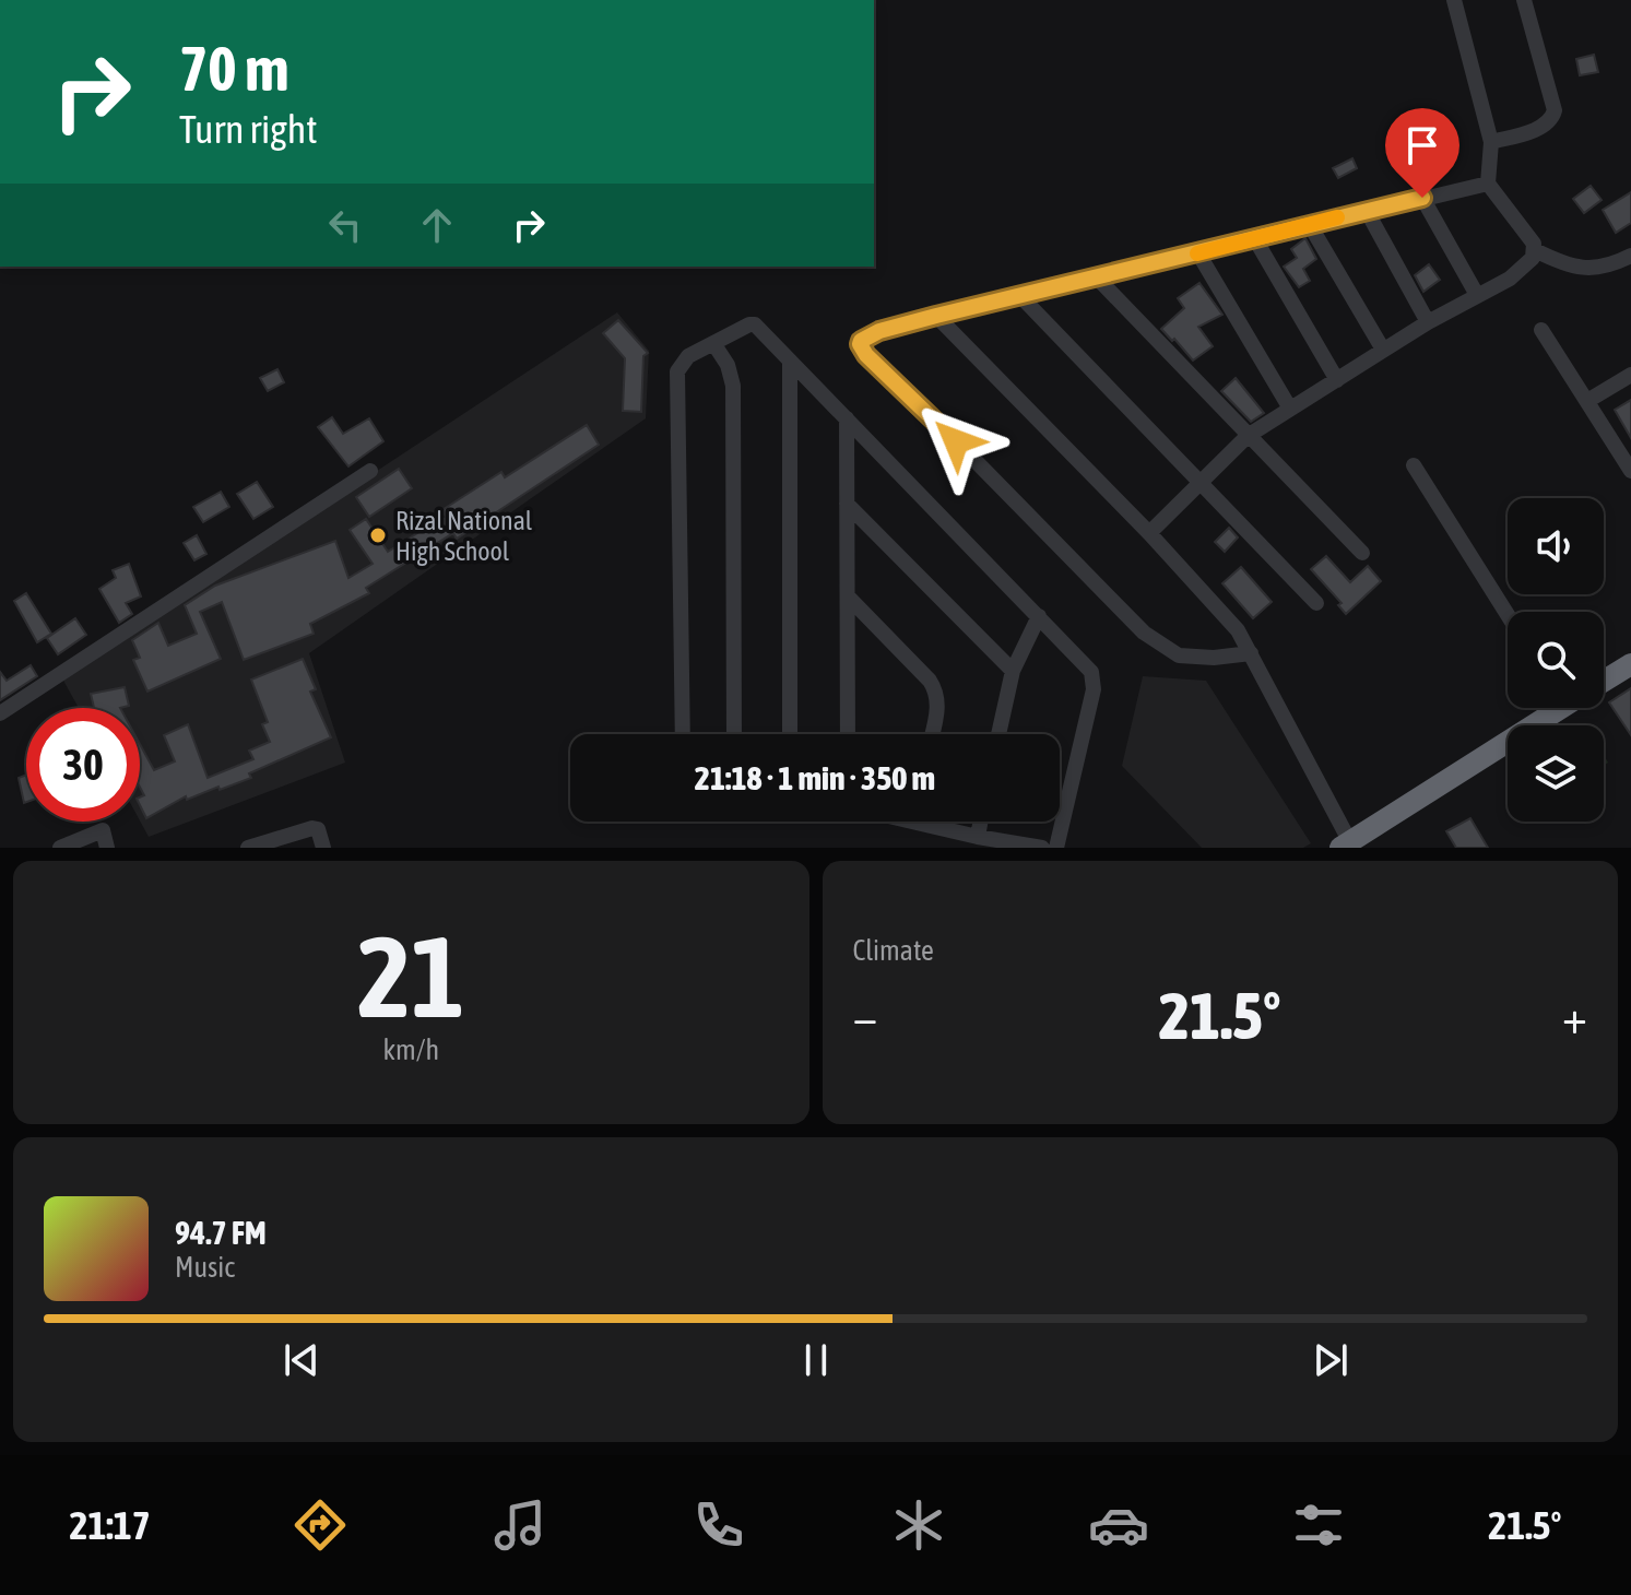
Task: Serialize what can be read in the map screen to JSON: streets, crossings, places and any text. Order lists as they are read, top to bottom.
{
  "places": ["Rizal National High School"],
  "page": {
    "turn": ["70 m", "Turn right"],
    "limit": "30",
    "trip": "21:18 · 1 min · 350 m",
    "tile": [
      ["21", "km/h"],
      "Climate"
    ],
    "heat": ["−", "21.5°", "+"],
    "song": ["94.7 FM", "Music"],
    "tabs": ["21:17", "21.5°"]
  }
}
